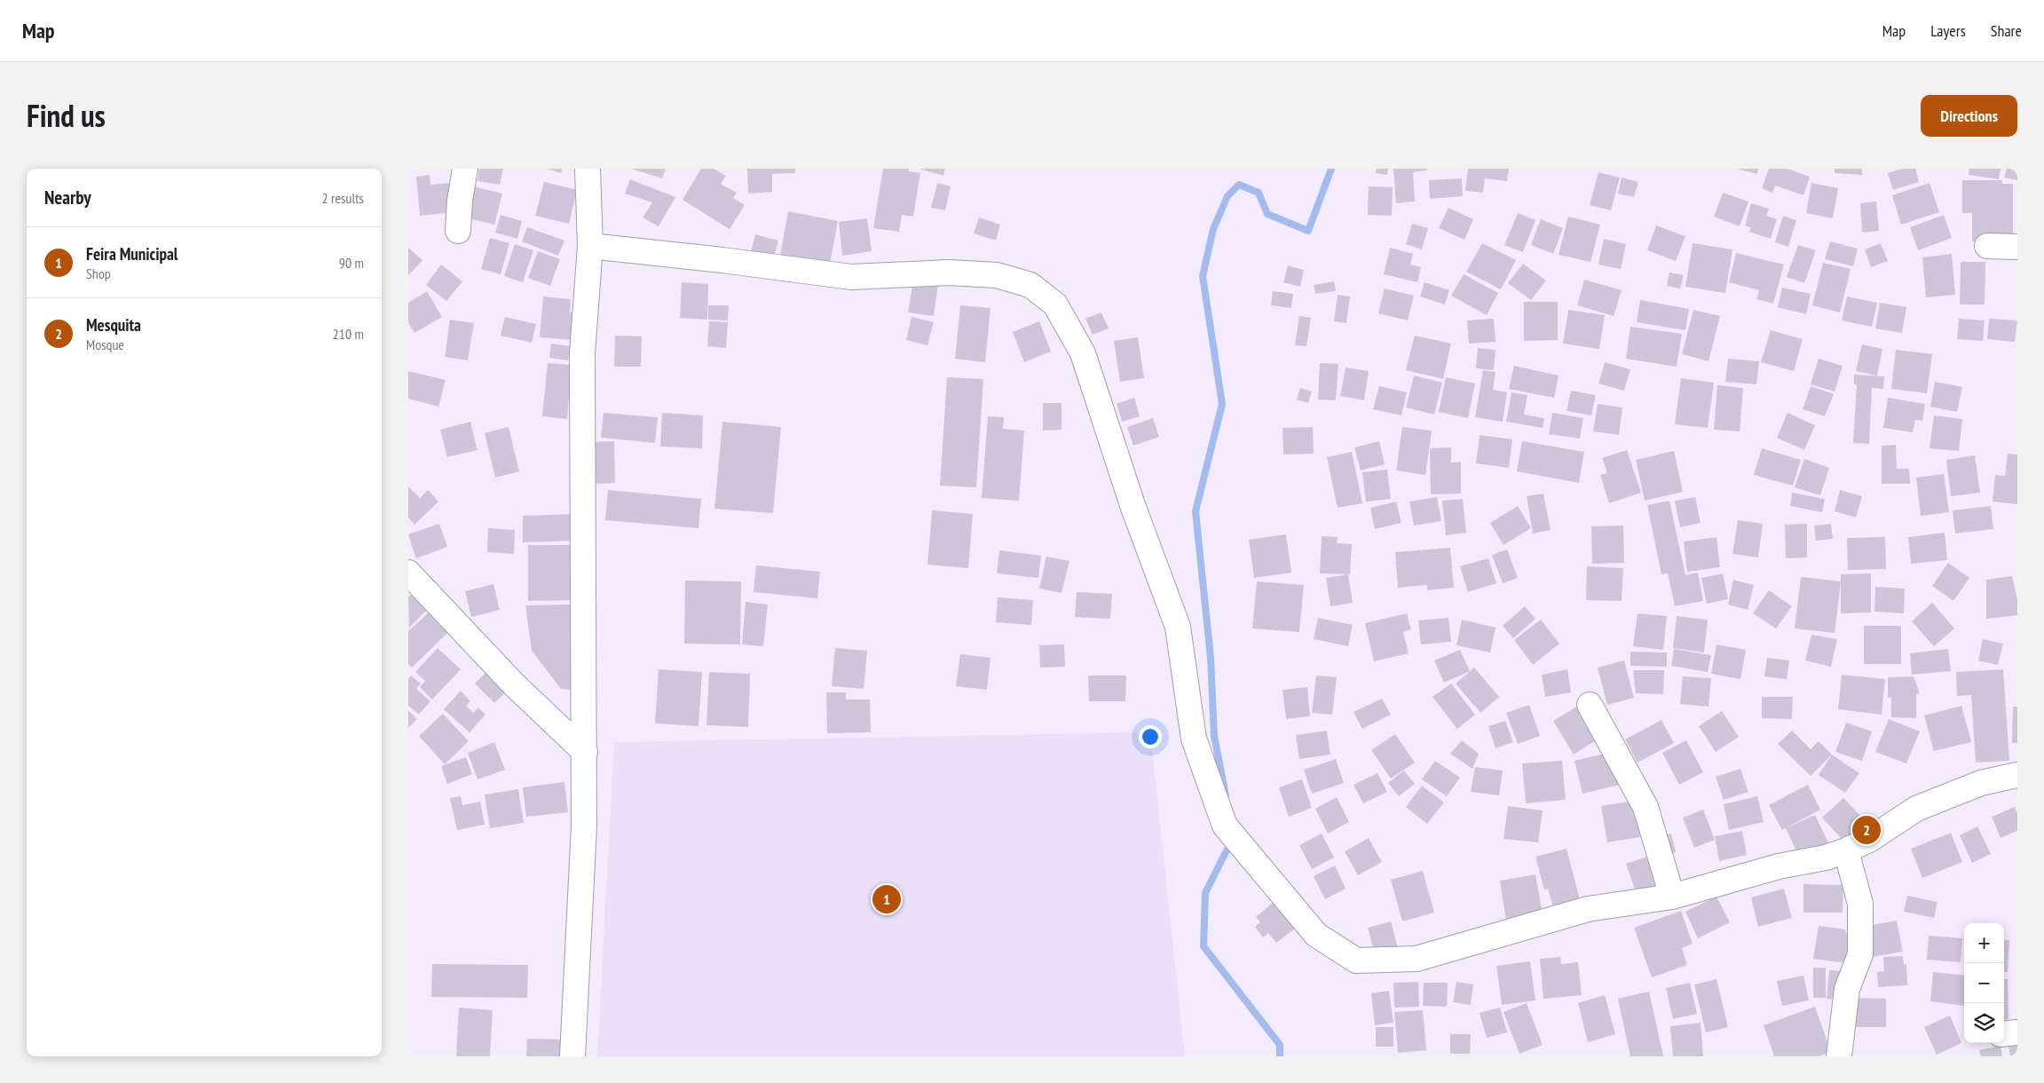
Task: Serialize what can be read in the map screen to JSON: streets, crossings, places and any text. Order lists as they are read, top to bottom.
{
  "page": {
    "header": "Map",
    "nav": ["Map", "Layers", "Share"],
    "title": "Find us",
    "buttons": "Directions",
    "heading": ["Nearby", "2 results"],
    "list": [
      {
        "mark": "1",
        "name": "Feira Municipal",
        "note": "Shop",
        "value": "90 m"
      },
      {
        "mark": "2",
        "name": "Mesquita",
        "note": "Mosque",
        "value": "210 m"
      }
    ],
    "pins": ["2", "1"],
    "map_buttons": ["+", "−"]
  }
}
